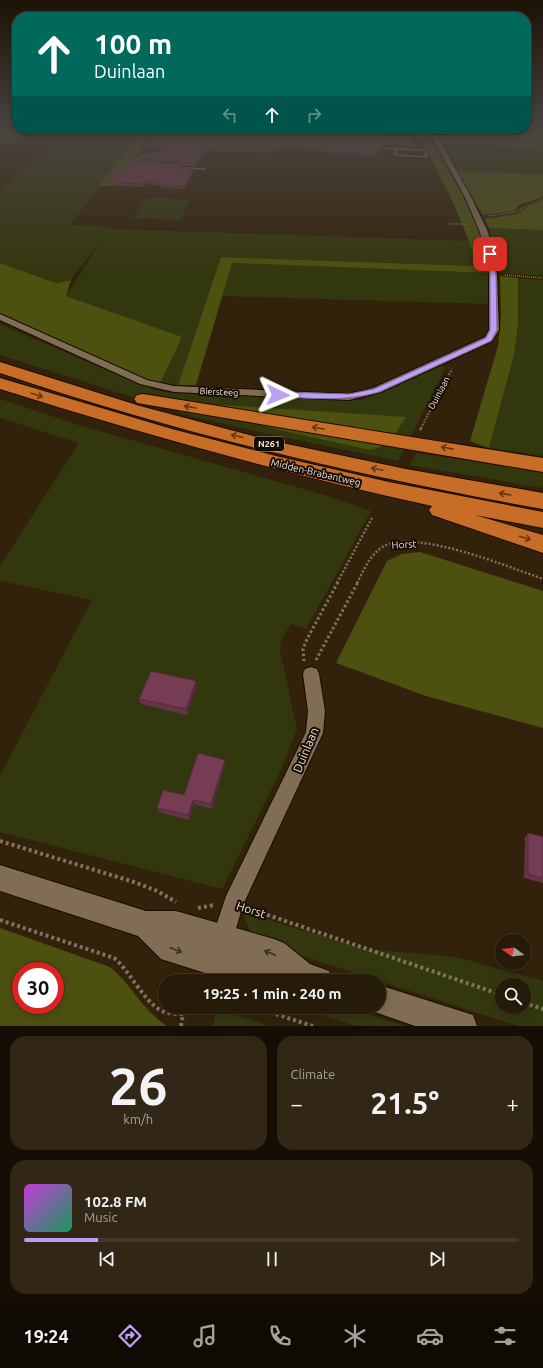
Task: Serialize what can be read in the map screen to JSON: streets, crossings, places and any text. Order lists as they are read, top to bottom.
{
  "streets": {
    "highway": ["N261", "Midden-Brabantweg"],
    "street": ["Biersteeg", "Duinlaan"],
    "path": ["Horst"]
  },
  "crossings": [
    ["Biersteeg", "Duinlaan"],
    ["Duinlaan", "Horst"],
    ["N261", "Midden-Brabantweg"]
  ],
  "north": "left",
  "page": {
    "turn": ["100 m", "Duinlaan"],
    "limit": "30",
    "trip": "19:25 · 1 min · 240 m",
    "tile": [
      ["26", "km/h"],
      "Climate"
    ],
    "heat": ["−", "21.5°", "+"],
    "song": ["102.8 FM", "Music"],
    "tabs": "19:24"
  }
}
